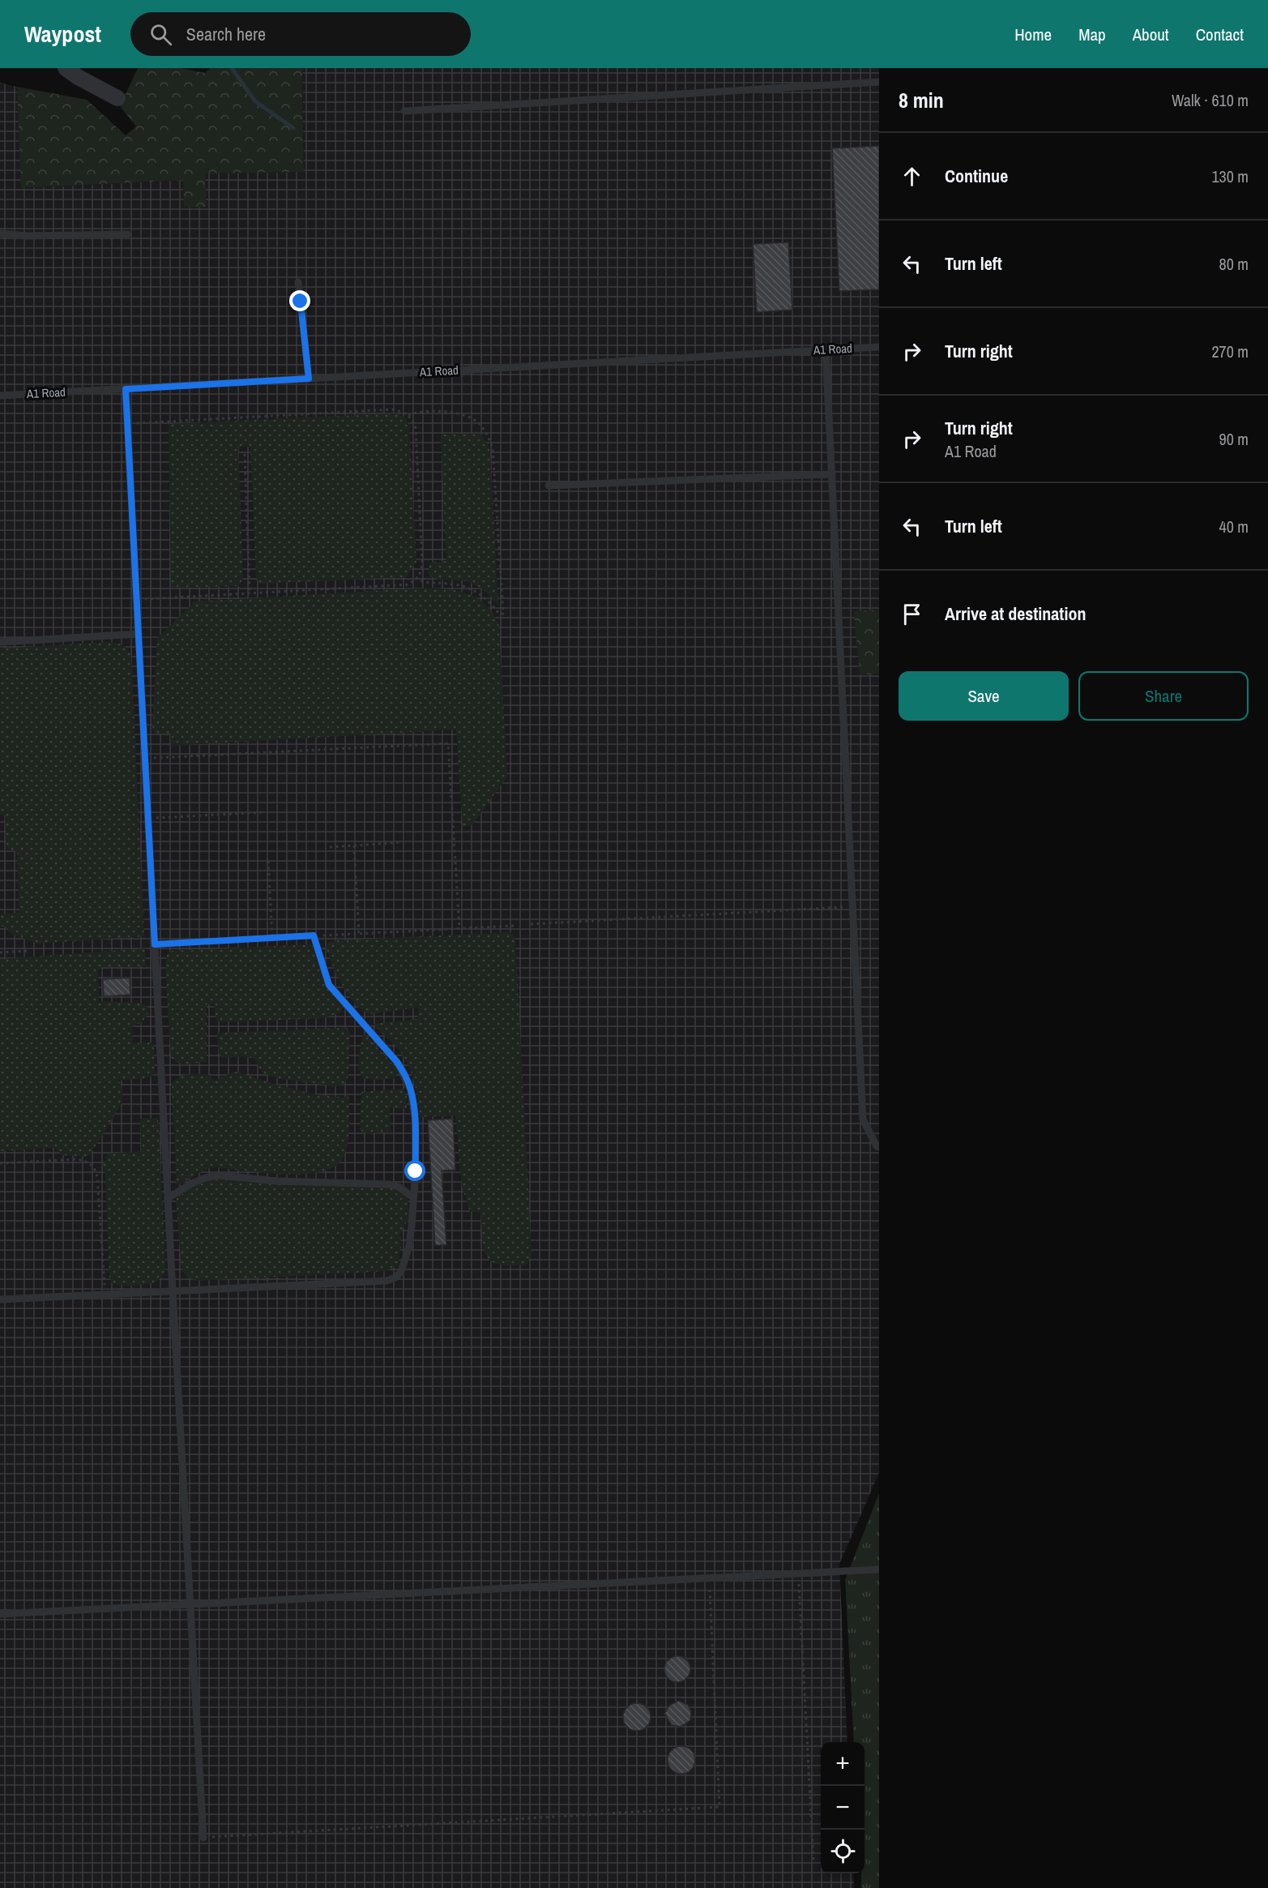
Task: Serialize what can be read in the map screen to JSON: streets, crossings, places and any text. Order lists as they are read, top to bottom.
{
  "streets": {
    "lane": ["A1 Road"]
  },
  "page": {
    "header": "Waypost",
    "search": "Search here",
    "nav": [
      "Home",
      "Map",
      "About",
      "Contact"
    ],
    "heading": ["8 min", "Walk · 610 m"],
    "list": [
      ["Continue", "130 m"],
      ["Turn left", "80 m"],
      ["Turn right", "270 m"],
      ["Turn right", "A1 Road", "90 m"],
      ["Turn left", "40 m"],
      "Arrive at destination"
    ],
    "buttons": ["Save", "Share"],
    "map_buttons": ["+", "−"]
  }
}
